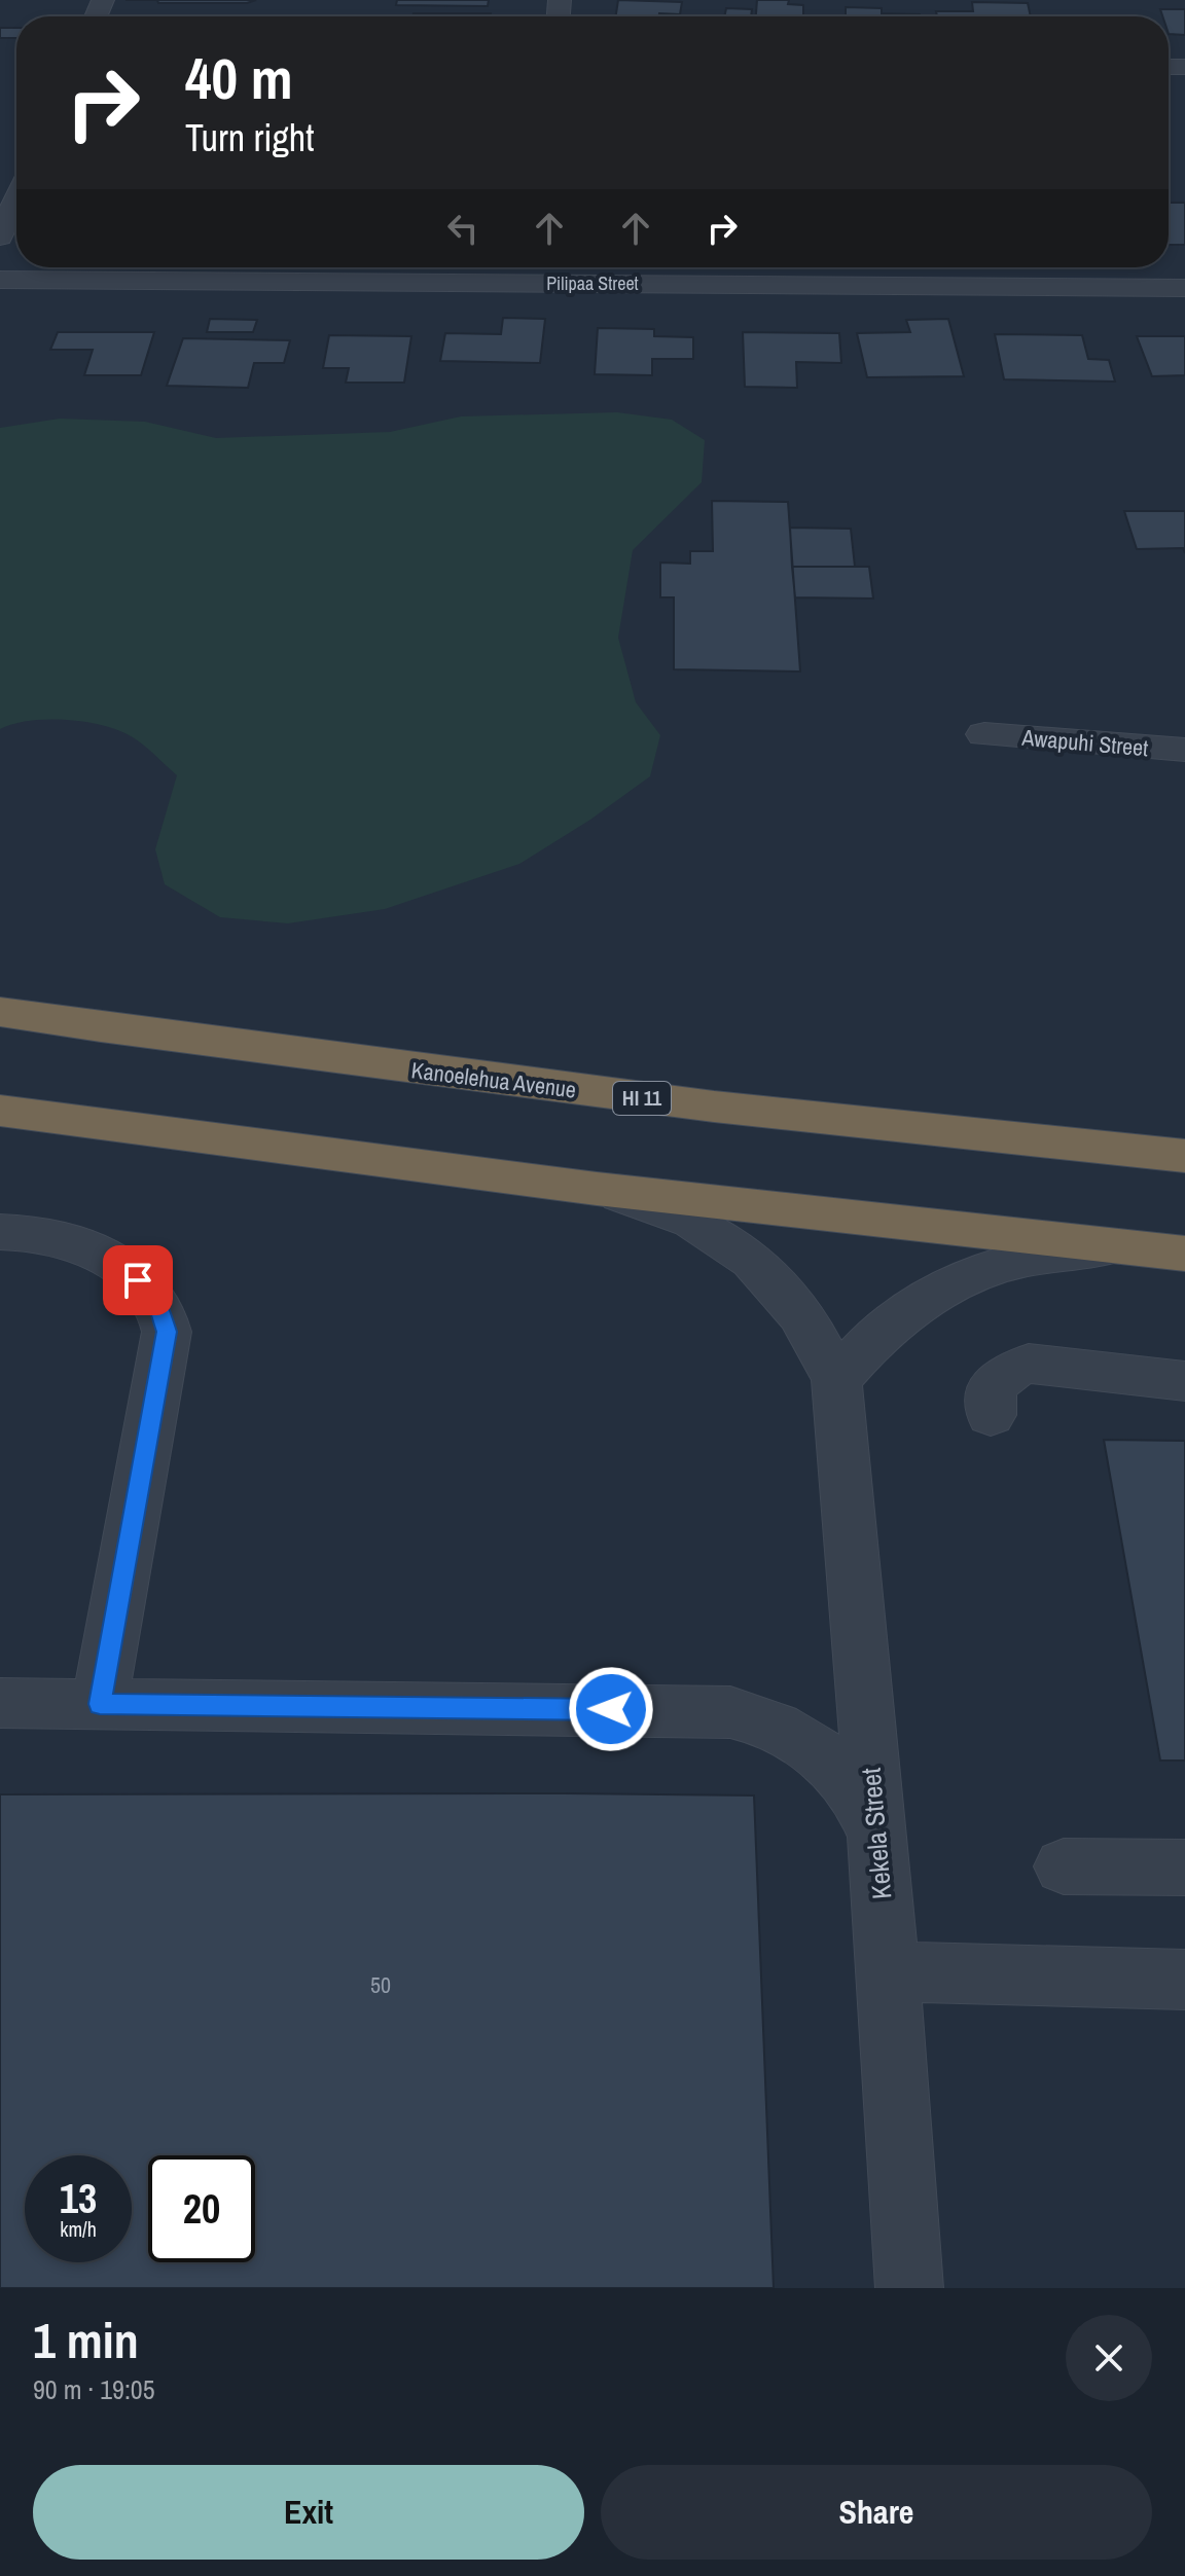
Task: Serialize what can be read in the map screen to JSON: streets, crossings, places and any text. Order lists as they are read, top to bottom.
{
  "streets": {
    "highway": ["Kanoelehua Avenue", "HI 11"],
    "street": ["Pilipaa Street", "Awapuhi Street", "Kekela Street"]
  },
  "house_numbers": ["50"],
  "page": {
    "turn": ["40 m", "Turn right"],
    "speed": "13 km/h",
    "limit": "20",
    "heading": ["1 min", "90 m · 19:05"],
    "buttons": ["Exit", "Share"]
  }
}
